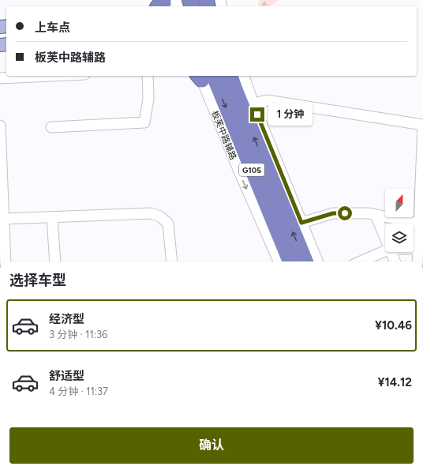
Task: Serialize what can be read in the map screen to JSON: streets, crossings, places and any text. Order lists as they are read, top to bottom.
{
  "streets": {
    "highway": ["G105"],
    "street": ["板芙中路辅路"]
  },
  "crossings": [
    ["板芙中路辅路", "G105"]
  ],
  "north": "top",
  "page": {
    "banner": ["上车点", "板芙中路辅路"],
    "bubble": "1 分钟",
    "heading": "选择车型",
    "list": [
      {
        "name": "经济型",
        "note": "3 分钟 · 11:36",
        "value": "¥10.46"
      },
      {
        "name": "舒适型",
        "note": "4 分钟 · 11:37",
        "value": "¥14.12"
      }
    ],
    "buttons": "确认"
  }
}
